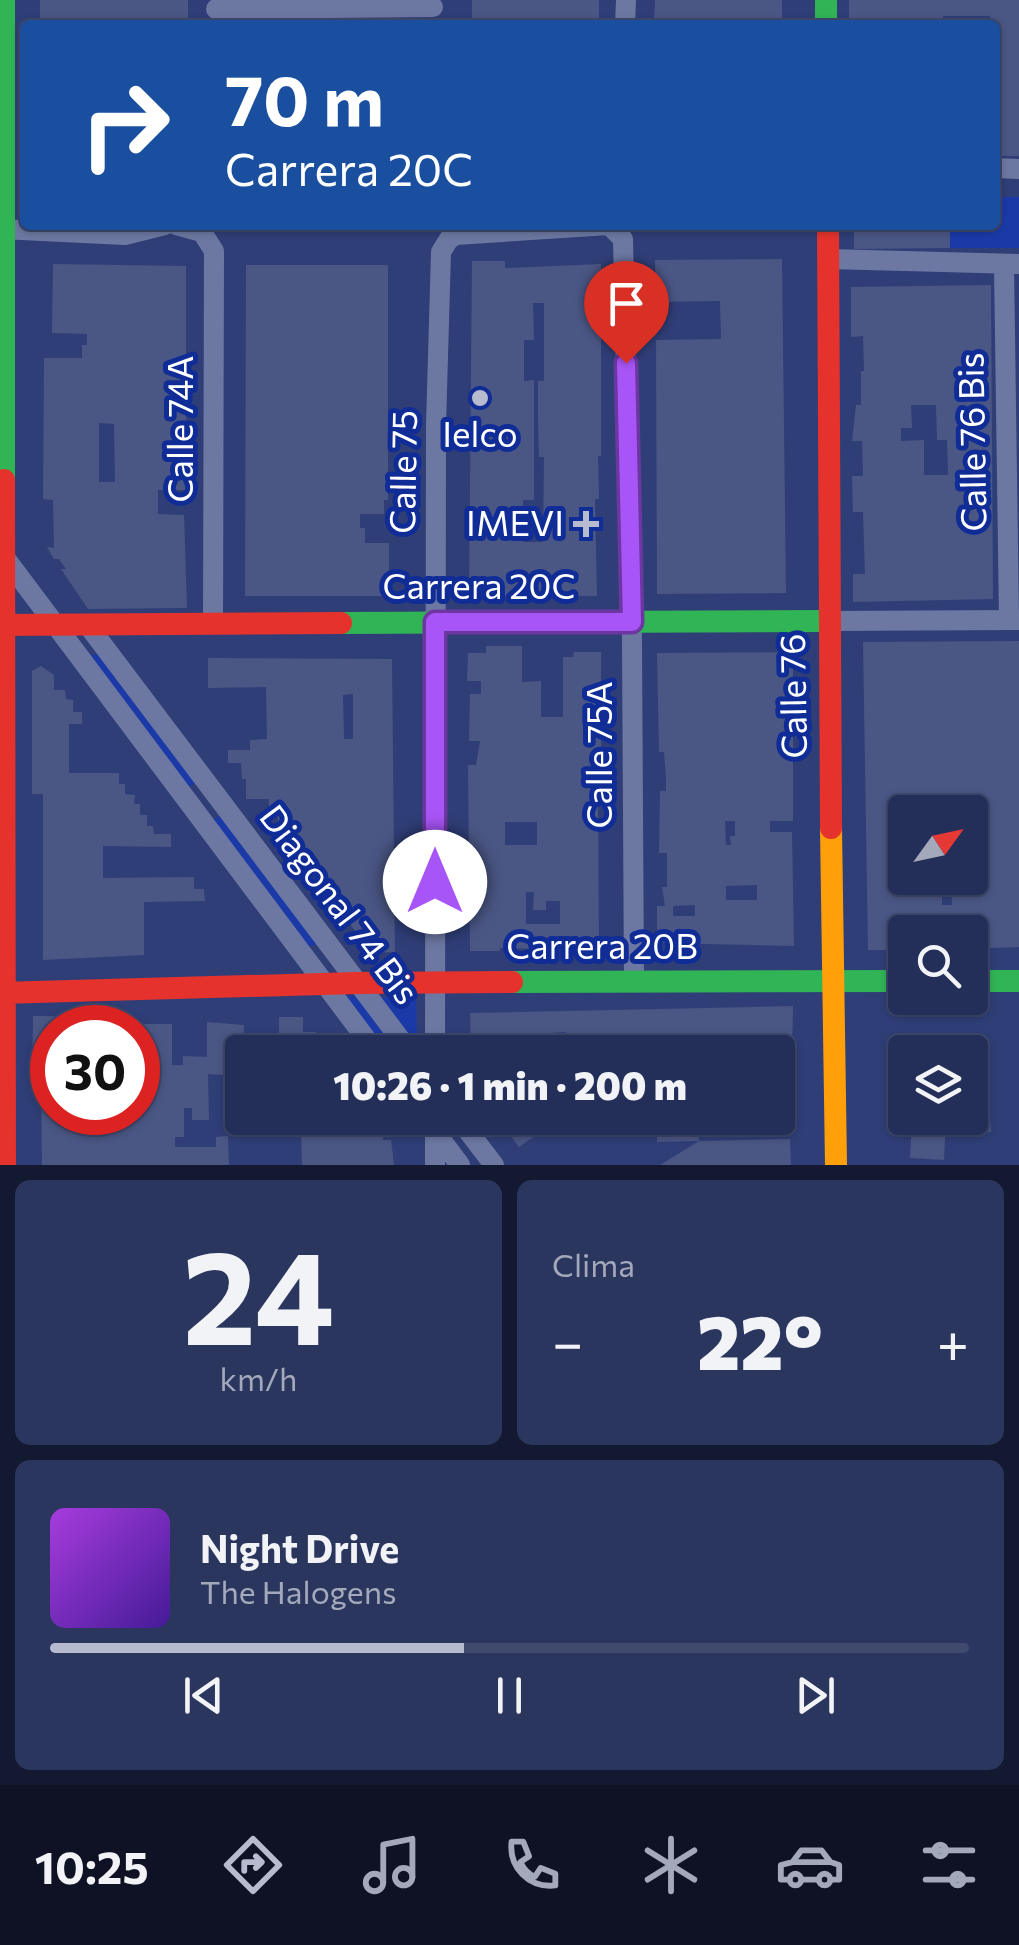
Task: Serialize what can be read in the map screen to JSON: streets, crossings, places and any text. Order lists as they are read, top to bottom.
{
  "streets": {
    "street": [
      "Calle 74A",
      "Calle 76 Bis",
      "Calle 75",
      "Carrera 20C",
      "Calle 76",
      "Calle 75A",
      "Diagonal 74 Bis",
      "Carrera 20B"
    ]
  },
  "crossings": [
    ["Calle 74A", "Carrera 20C"],
    ["Calle 76 Bis", "Carrera 20C"],
    ["Calle 75", "Carrera 20C"],
    ["Calle 75", "Calle 75A"],
    ["Calle 75", "Carrera 20B"],
    ["Carrera 20C", "Calle 76"],
    ["Carrera 20C", "Calle 75A"],
    ["Carrera 20C", "Diagonal 74 Bis"],
    ["Calle 76", "Carrera 20B"],
    ["Calle 75A", "Carrera 20B"],
    ["Diagonal 74 Bis", "Carrera 20B"]
  ],
  "places": {
    "other": ["Ielco"],
    "health": ["IMEVI"]
  },
  "north": "top right",
  "page": {
    "turn": ["70 m", "Carrera 20C"],
    "limit": "30",
    "trip": "10:26 · 1 min · 200 m",
    "tile": [
      ["24", "km/h"],
      "Clima"
    ],
    "heat": ["−", "22°", "+"],
    "song": ["Night Drive", "The Halogens"],
    "tabs": "10:25"
  }
}
